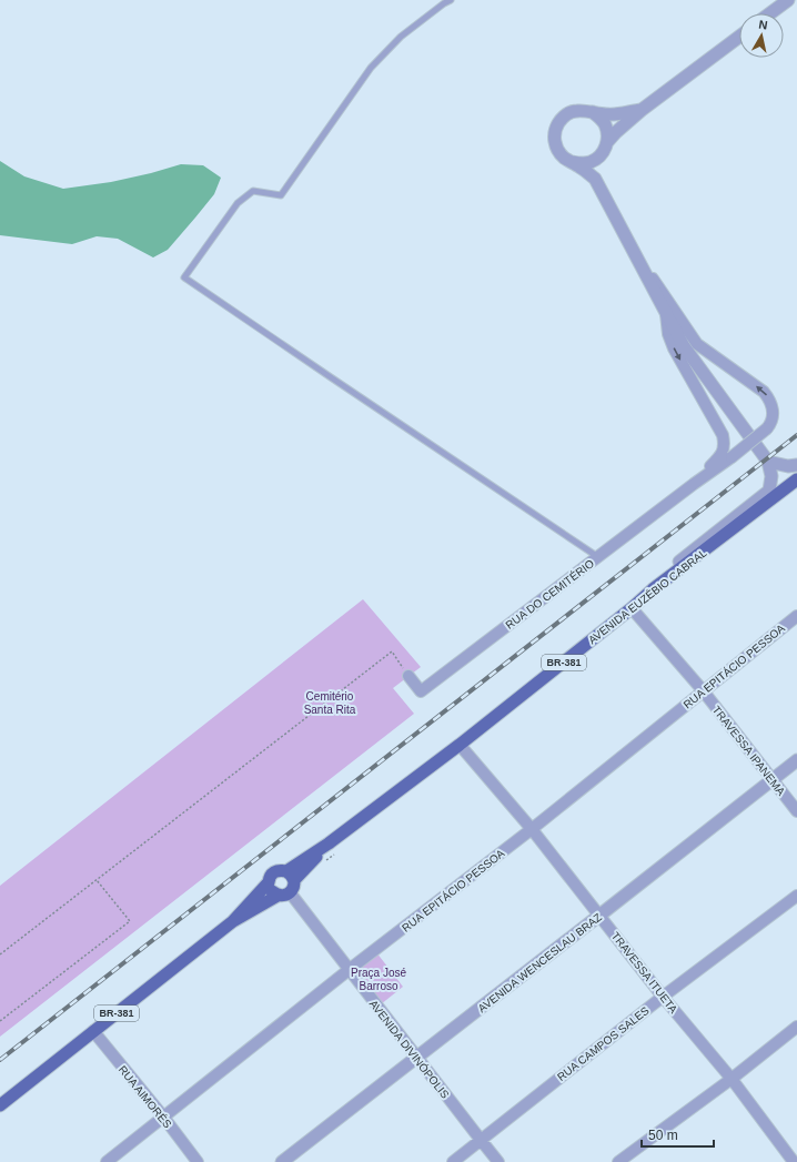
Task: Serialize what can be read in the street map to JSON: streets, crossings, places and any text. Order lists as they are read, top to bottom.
{
  "streets": {
    "main road": ["AVENIDA EUZÉBIO CABRAL", "BR-381"],
    "street": [
      "RUA DO CEMITÉRIO",
      "RUA EPITÁCIO PESSOA",
      "TRAVESSA IPANEMA",
      "AVENIDA WENCESLAU BRAZ",
      "TRAVESSA ITUETA",
      "RUA CAMPOS SALES",
      "AVENIDA DIVINÓPOLIS",
      "RUA AIMORÉS"
    ]
  },
  "crossings": [
    ["AVENIDA EUZÉBIO CABRAL", "TRAVESSA IPANEMA"],
    ["AVENIDA EUZÉBIO CABRAL", "TRAVESSA ITUETA"],
    ["AVENIDA EUZÉBIO CABRAL", "AVENIDA DIVINÓPOLIS"],
    ["AVENIDA EUZÉBIO CABRAL", "RUA AIMORÉS"],
    ["RUA EPITÁCIO PESSOA", "TRAVESSA IPANEMA"],
    ["RUA EPITÁCIO PESSOA", "TRAVESSA ITUETA"],
    ["RUA EPITÁCIO PESSOA", "AVENIDA DIVINÓPOLIS"],
    ["RUA EPITÁCIO PESSOA", "RUA AIMORÉS"],
    ["TRAVESSA IPANEMA", "AVENIDA WENCESLAU BRAZ"],
    ["AVENIDA WENCESLAU BRAZ", "TRAVESSA ITUETA"],
    ["AVENIDA WENCESLAU BRAZ", "AVENIDA DIVINÓPOLIS"],
    ["TRAVESSA ITUETA", "RUA CAMPOS SALES"],
    ["RUA CAMPOS SALES", "AVENIDA DIVINÓPOLIS"]
  ],
  "parks": ["Cemitério Santa Rita", "Praça José Barroso"],
  "scale_bar": "50 m",
  "north": "top"
}
